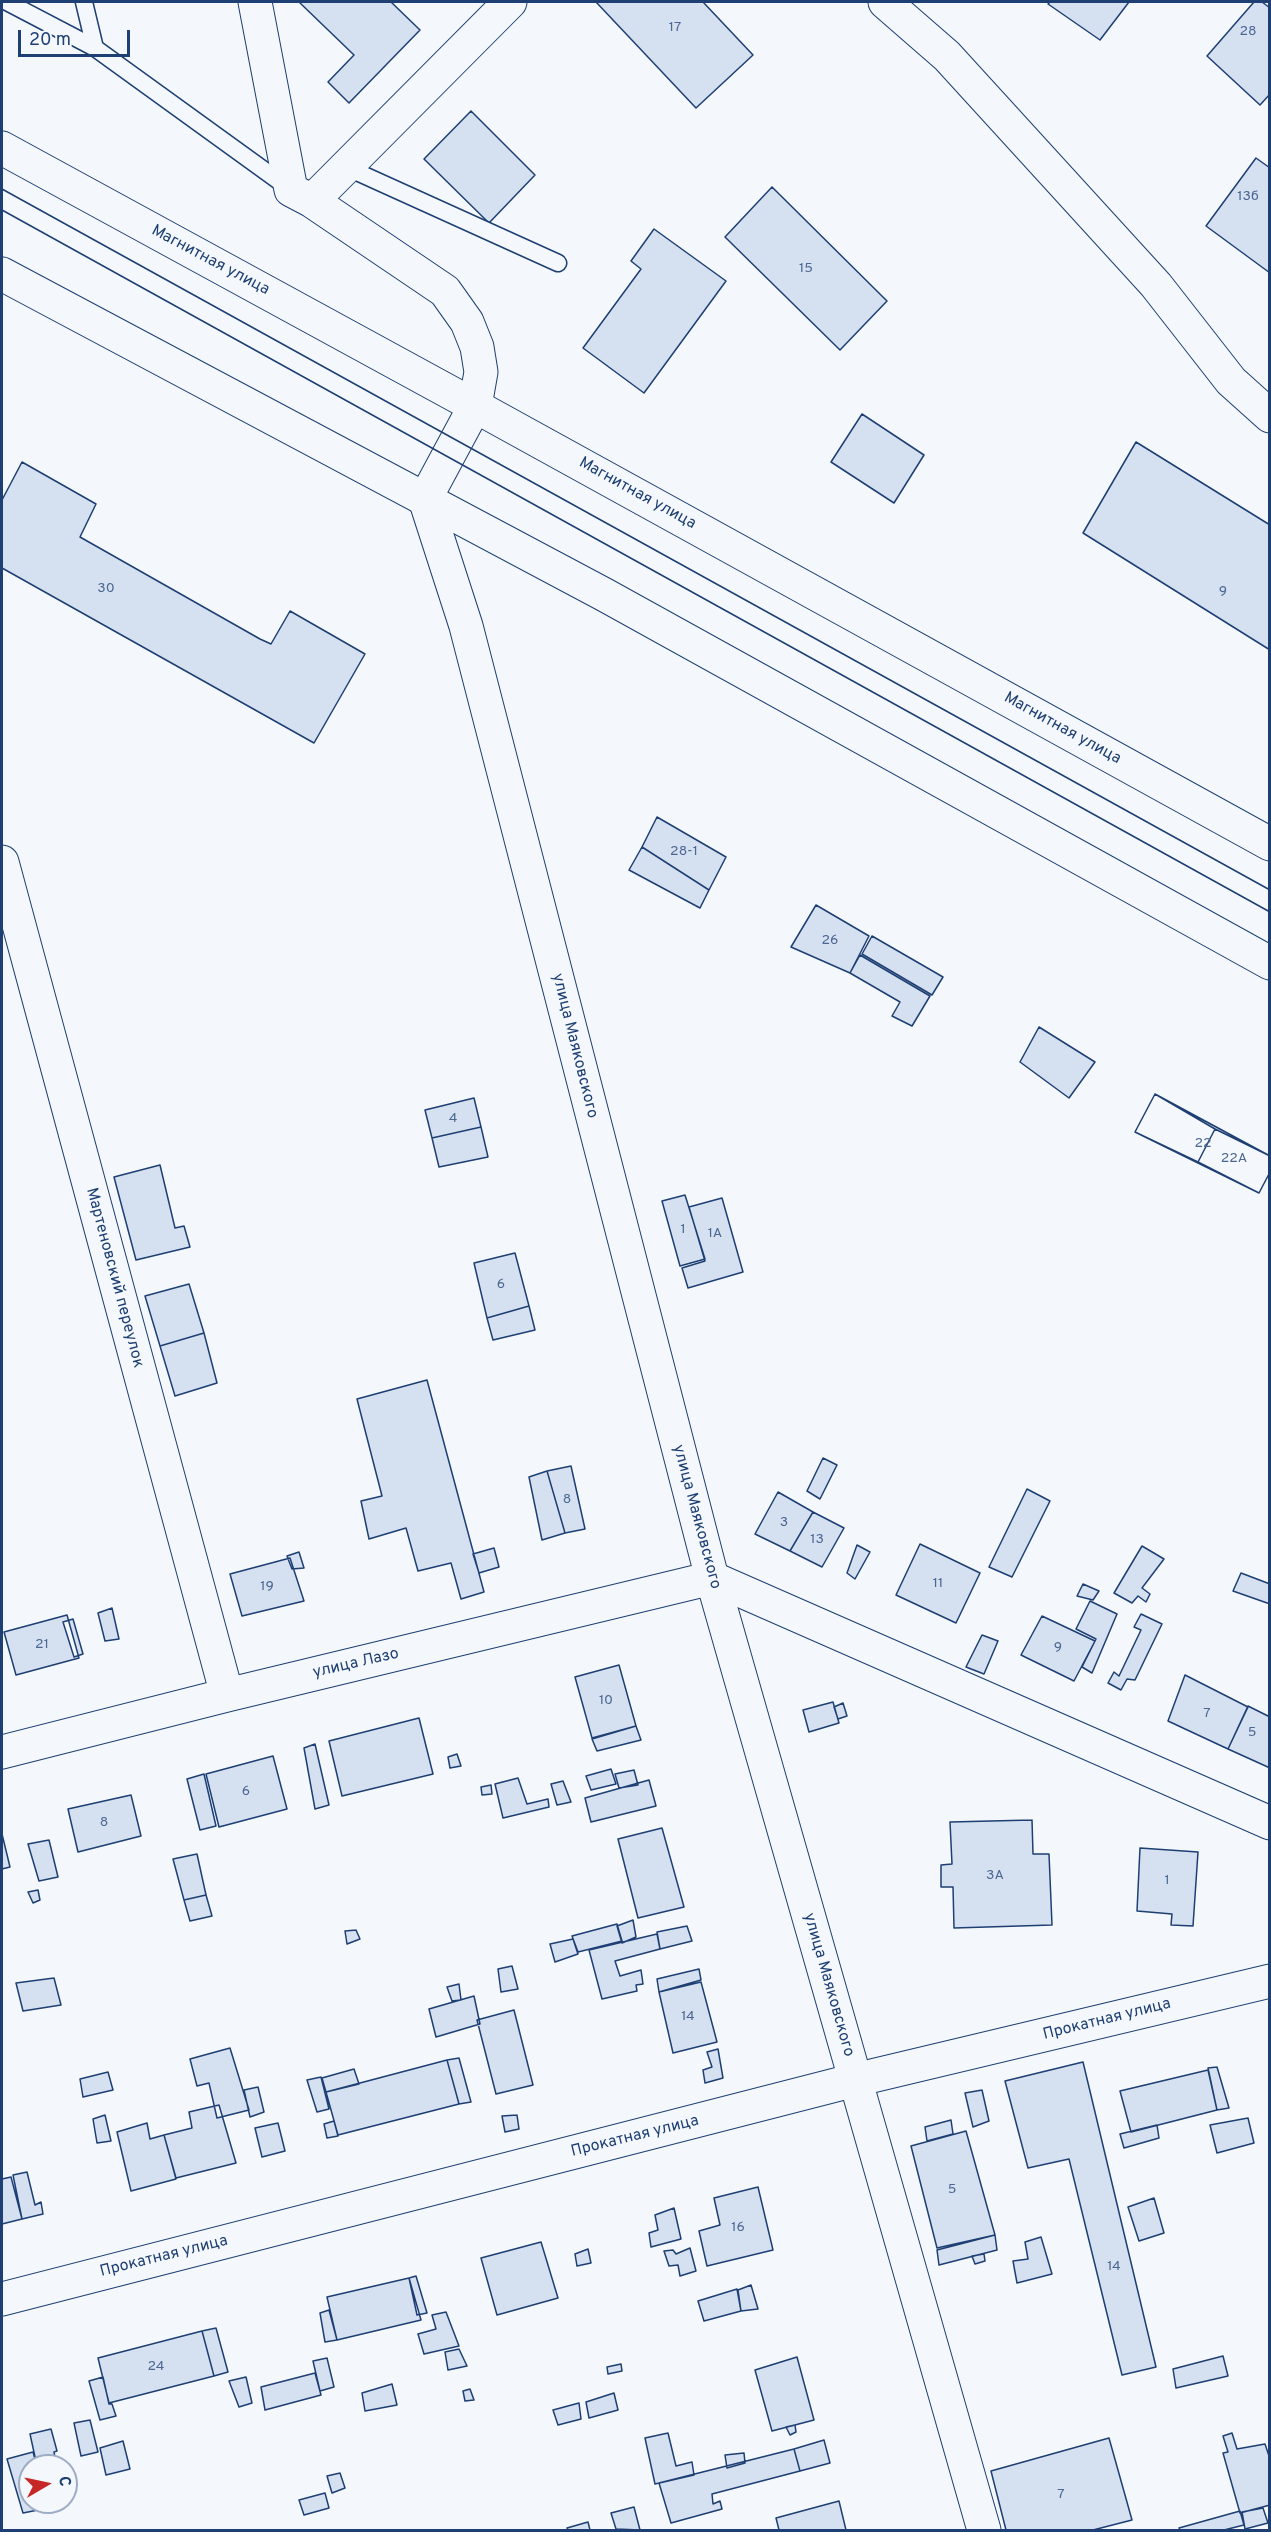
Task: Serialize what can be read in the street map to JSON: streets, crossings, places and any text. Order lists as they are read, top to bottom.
{
  "streets": {
    "main road": [
      "Магнитная улица",
      "улица Маяковского",
      "Мартеновский переулок",
      "улица Лазо",
      "Прокатная улица"
    ]
  },
  "crossings": [
    ["улица Маяковского", "улица Лазо"],
    ["улица Маяковского", "Прокатная улица"],
    ["Мартеновский переулок", "улица Лазо"]
  ],
  "house_numbers": [
    "17",
    "28",
    "13б",
    "15",
    "30",
    "9",
    "28-1",
    "26",
    "4",
    "22",
    "22А",
    "1",
    "1А",
    "6",
    "8",
    "3",
    "13",
    "11",
    "19",
    "21",
    "9",
    "10",
    "7",
    "5",
    "6",
    "8",
    "3А",
    "1",
    "14",
    "5",
    "16",
    "14",
    "24",
    "7"
  ],
  "scale_bar": "20 m",
  "north": "right"
}
